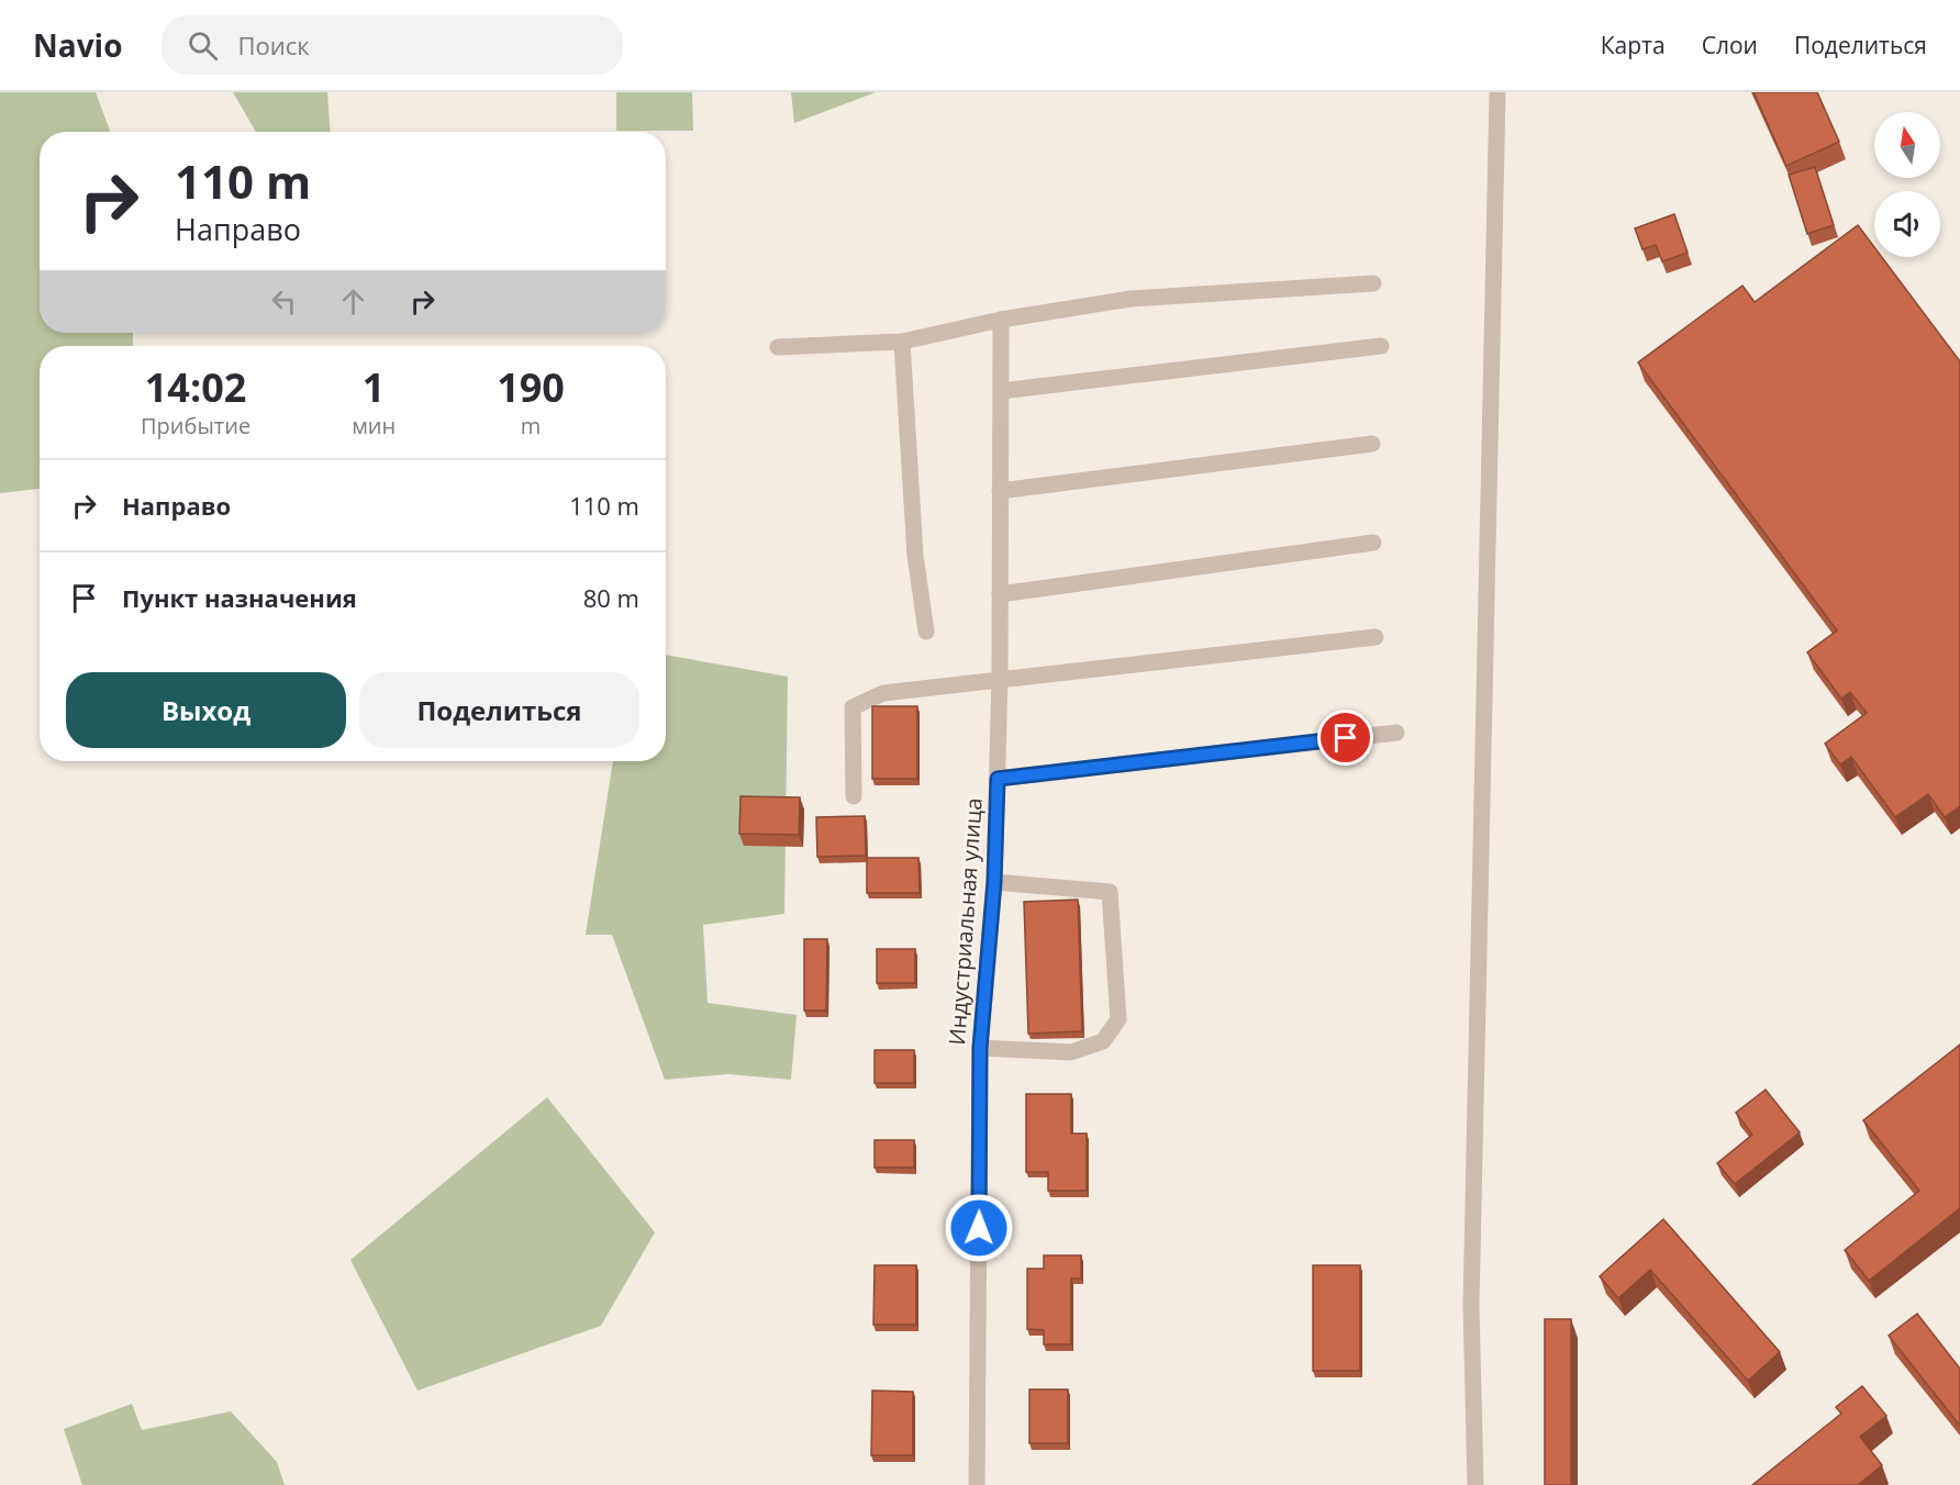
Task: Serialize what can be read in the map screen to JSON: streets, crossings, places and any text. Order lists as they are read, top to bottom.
{
  "streets": {
    "street": ["Индустриальная улица"]
  },
  "north": "top",
  "page": {
    "header": "Navio",
    "search": "Поиск",
    "nav": ["Карта", "Слои", "Поделиться"],
    "turn": ["110 m", "Направо"],
    "eta": [
      "14:02",
      "Прибытие",
      "1",
      "мин",
      "190",
      "m"
    ],
    "list": [
      {
        "name": "Направо",
        "value": "110 m"
      },
      {
        "name": "Пункт назначения",
        "value": "80 m"
      }
    ],
    "buttons": ["Выход", "Поделиться"]
  }
}
